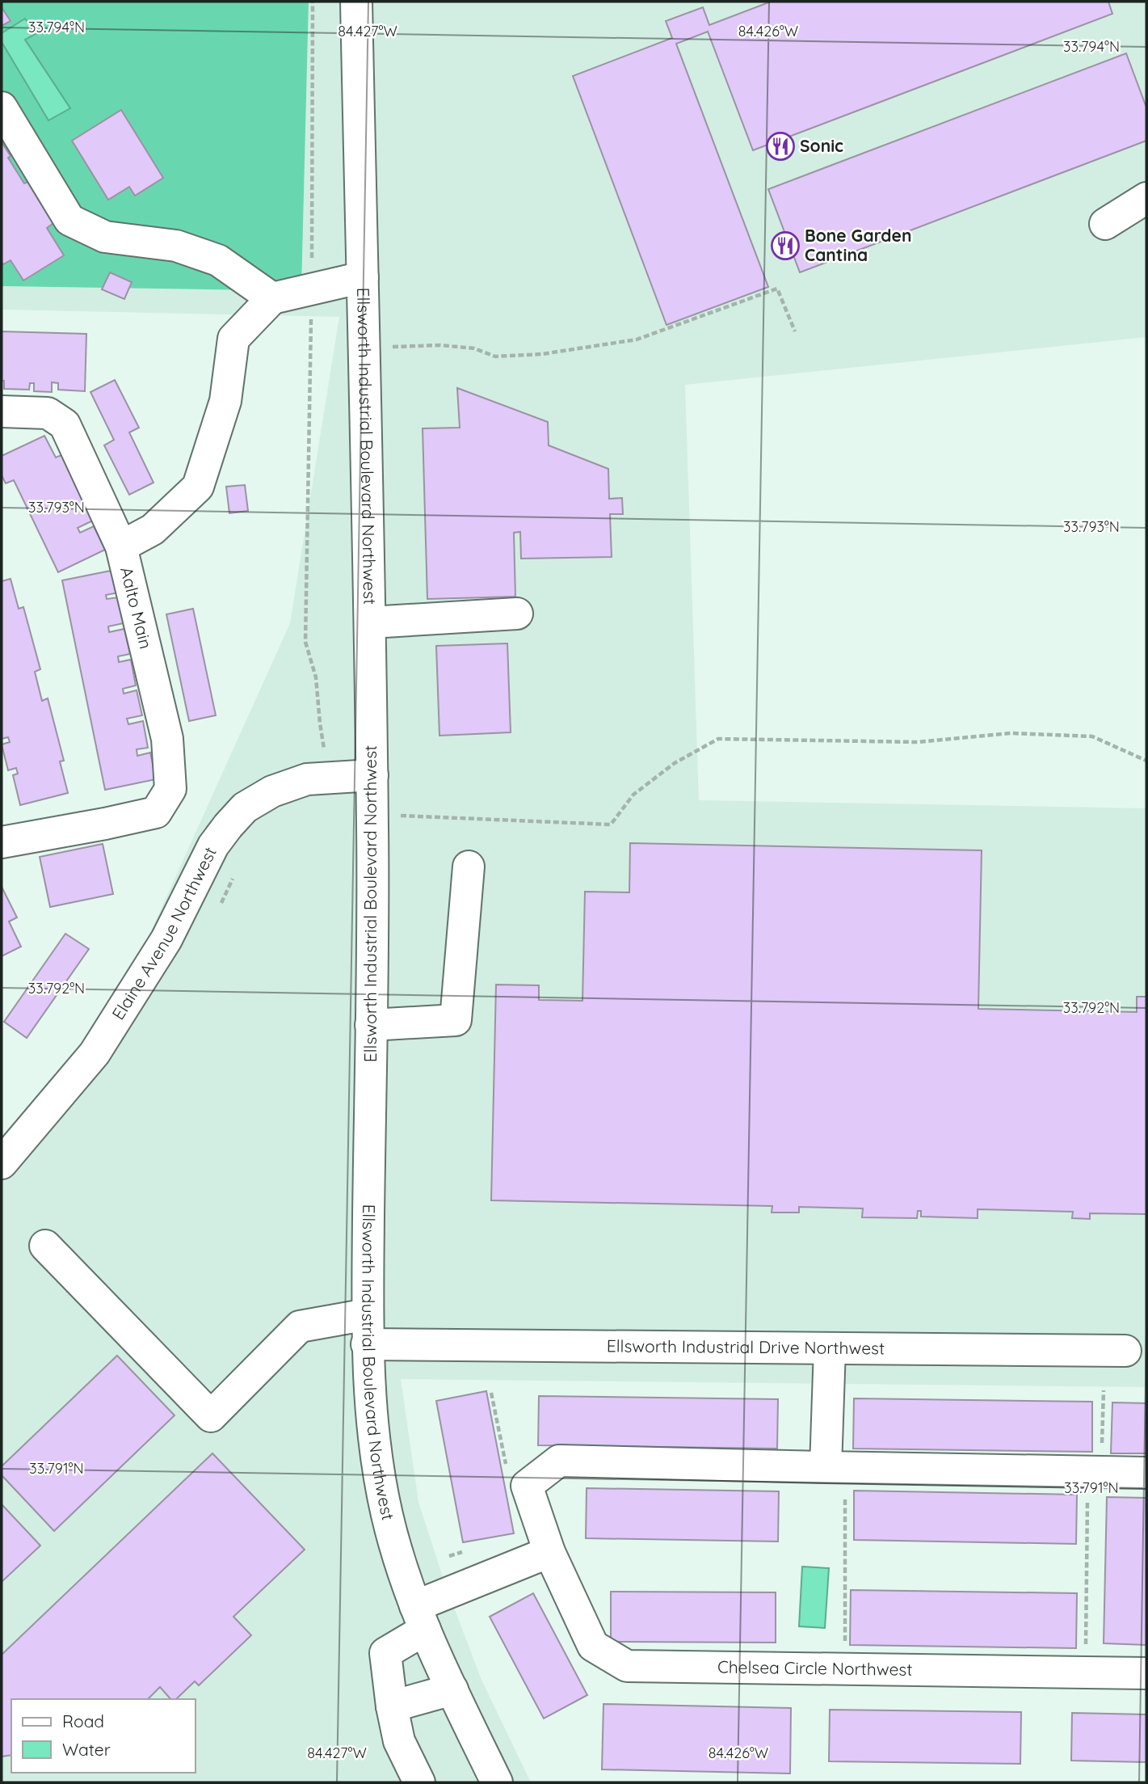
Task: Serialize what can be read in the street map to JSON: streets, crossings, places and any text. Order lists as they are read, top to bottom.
{
  "streets": {
    "street": [
      "Ellsworth Industrial Boulevard Northwest",
      "Aalto Main",
      "Elaine Avenue Northwest",
      "Ellsworth Industrial Drive Northwest",
      "Chelsea Circle Northwest"
    ]
  },
  "crossings": [
    ["Ellsworth Industrial Boulevard Northwest", "Elaine Avenue Northwest"],
    ["Ellsworth Industrial Boulevard Northwest", "Ellsworth Industrial Drive Northwest"]
  ],
  "places": {
    "restaurant": ["Sonic", "Bone Garden Cantina"]
  },
  "legend": ["Road", "Water"],
  "coordinates": [
    "33.794°N",
    "84.427°W",
    "84.426°W",
    "33.793°N",
    "33.792°N",
    "33.791°N"
  ]
}
